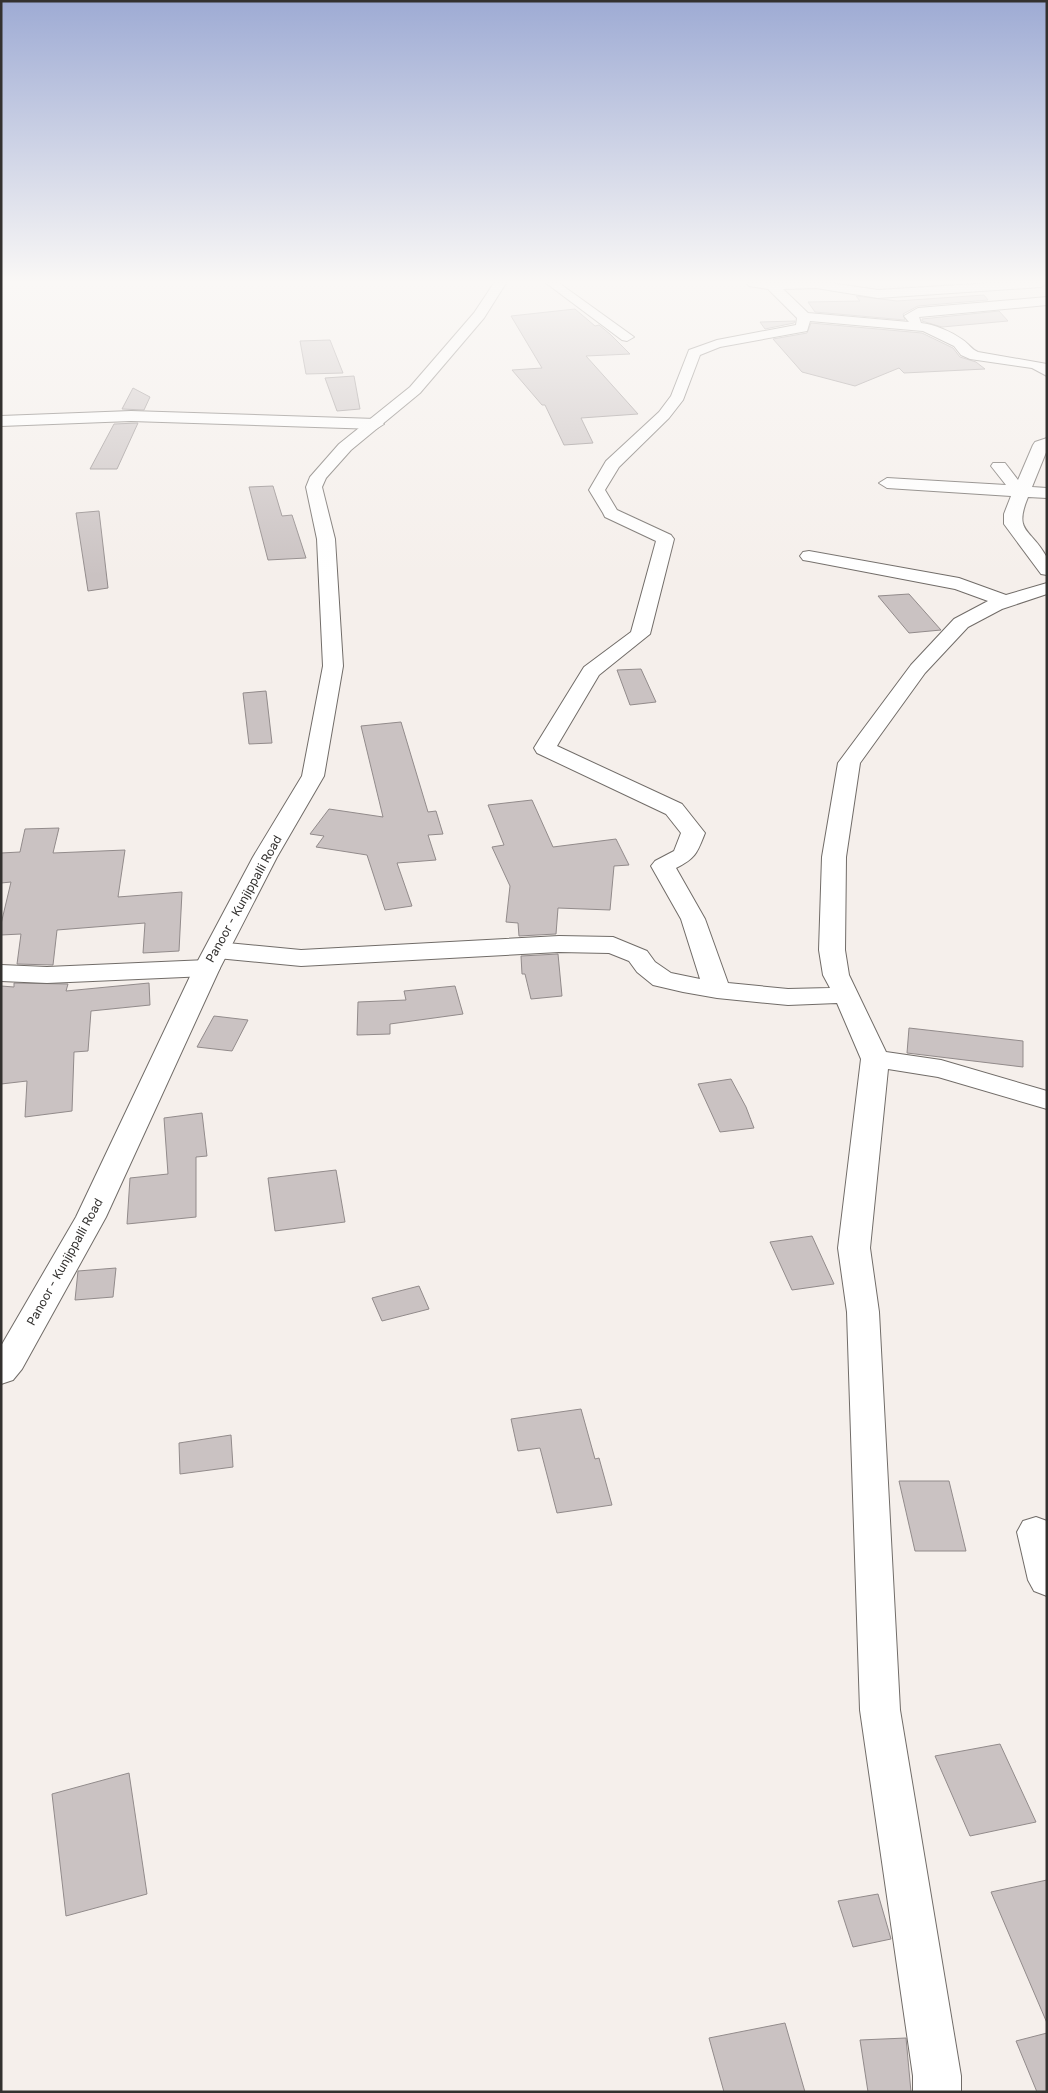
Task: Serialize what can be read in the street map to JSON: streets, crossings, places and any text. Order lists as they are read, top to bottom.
{
  "streets": {
    "street": ["Panoor - Kunjippalli Road"]
  }
}
